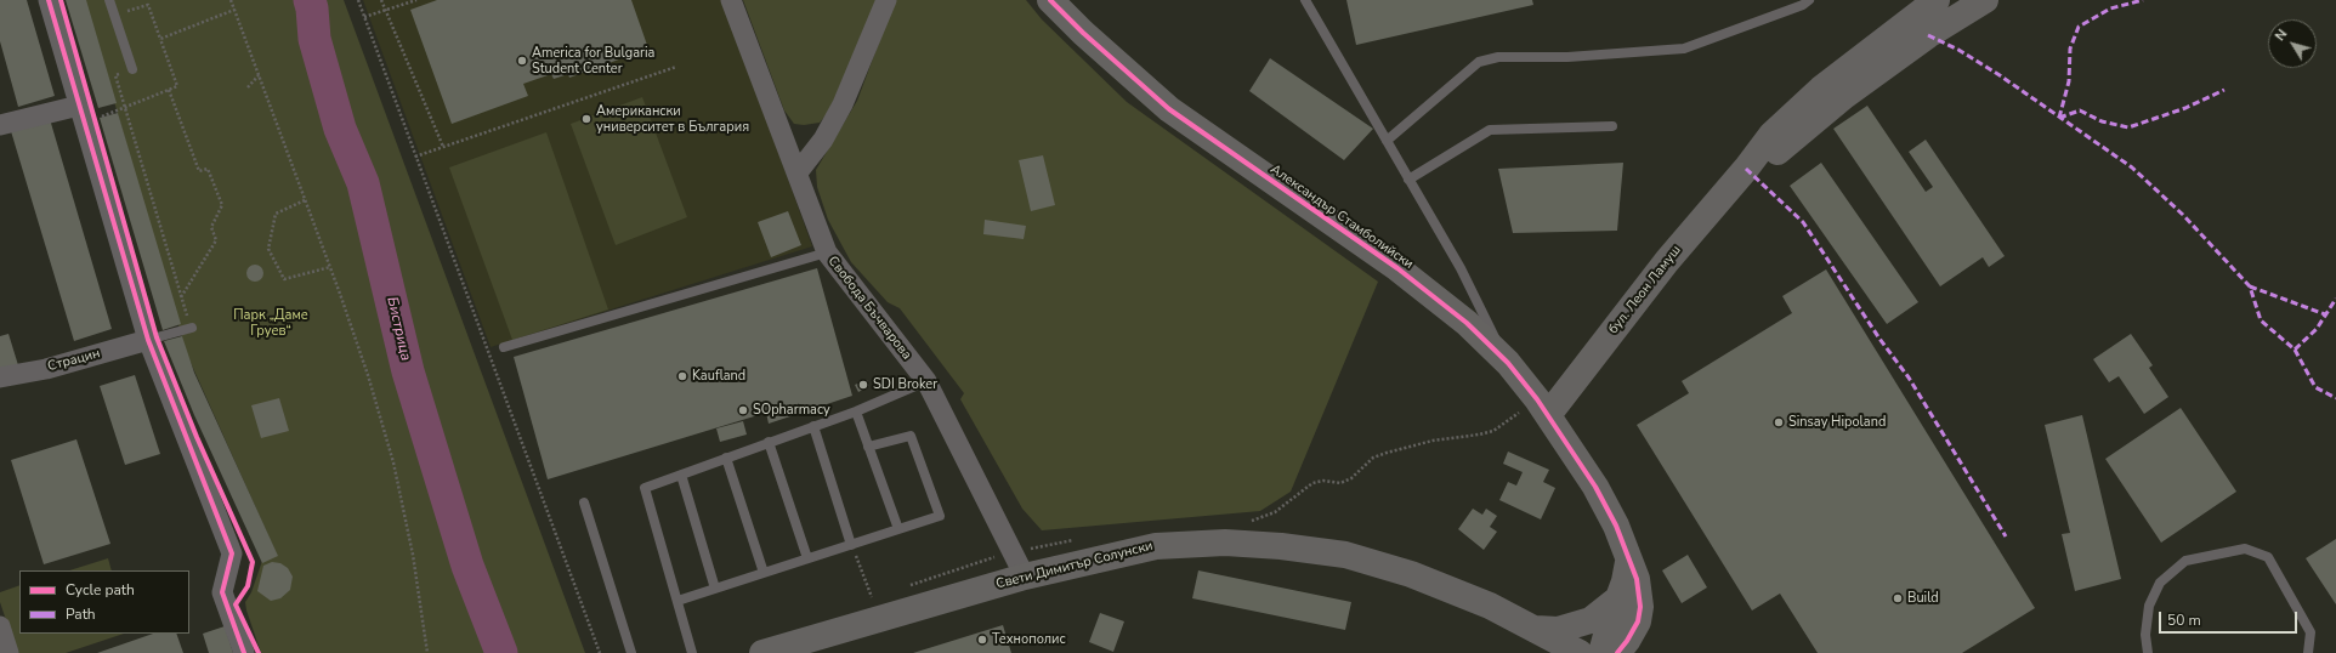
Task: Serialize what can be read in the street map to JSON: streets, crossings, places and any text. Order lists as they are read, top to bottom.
{
  "streets": {
    "street": [
      "Александър Стамболийски",
      "бул. Леон Ламуш",
      "Свобода Бъчварова",
      "Страцин",
      "Свети Димитър Солунски"
    ]
  },
  "crossings": [
    ["Александър Стамболийски", "бул. Леон Ламуш"],
    ["Свобода Бъчварова", "Свети Димитър Солунски"]
  ],
  "water": ["Бистрица"],
  "parks": ["Парк „Даме Груев“"],
  "places": [
    "America for Bulgaria Student Center",
    "Американски университет в България",
    "Kaufland",
    "SDI Broker",
    "SOpharmacy",
    "Sinsay Hipoland",
    "Build",
    "Технополис"
  ],
  "legend": ["Cycle path", "Path"],
  "scale_bar": "50 m",
  "north": "top left"
}
